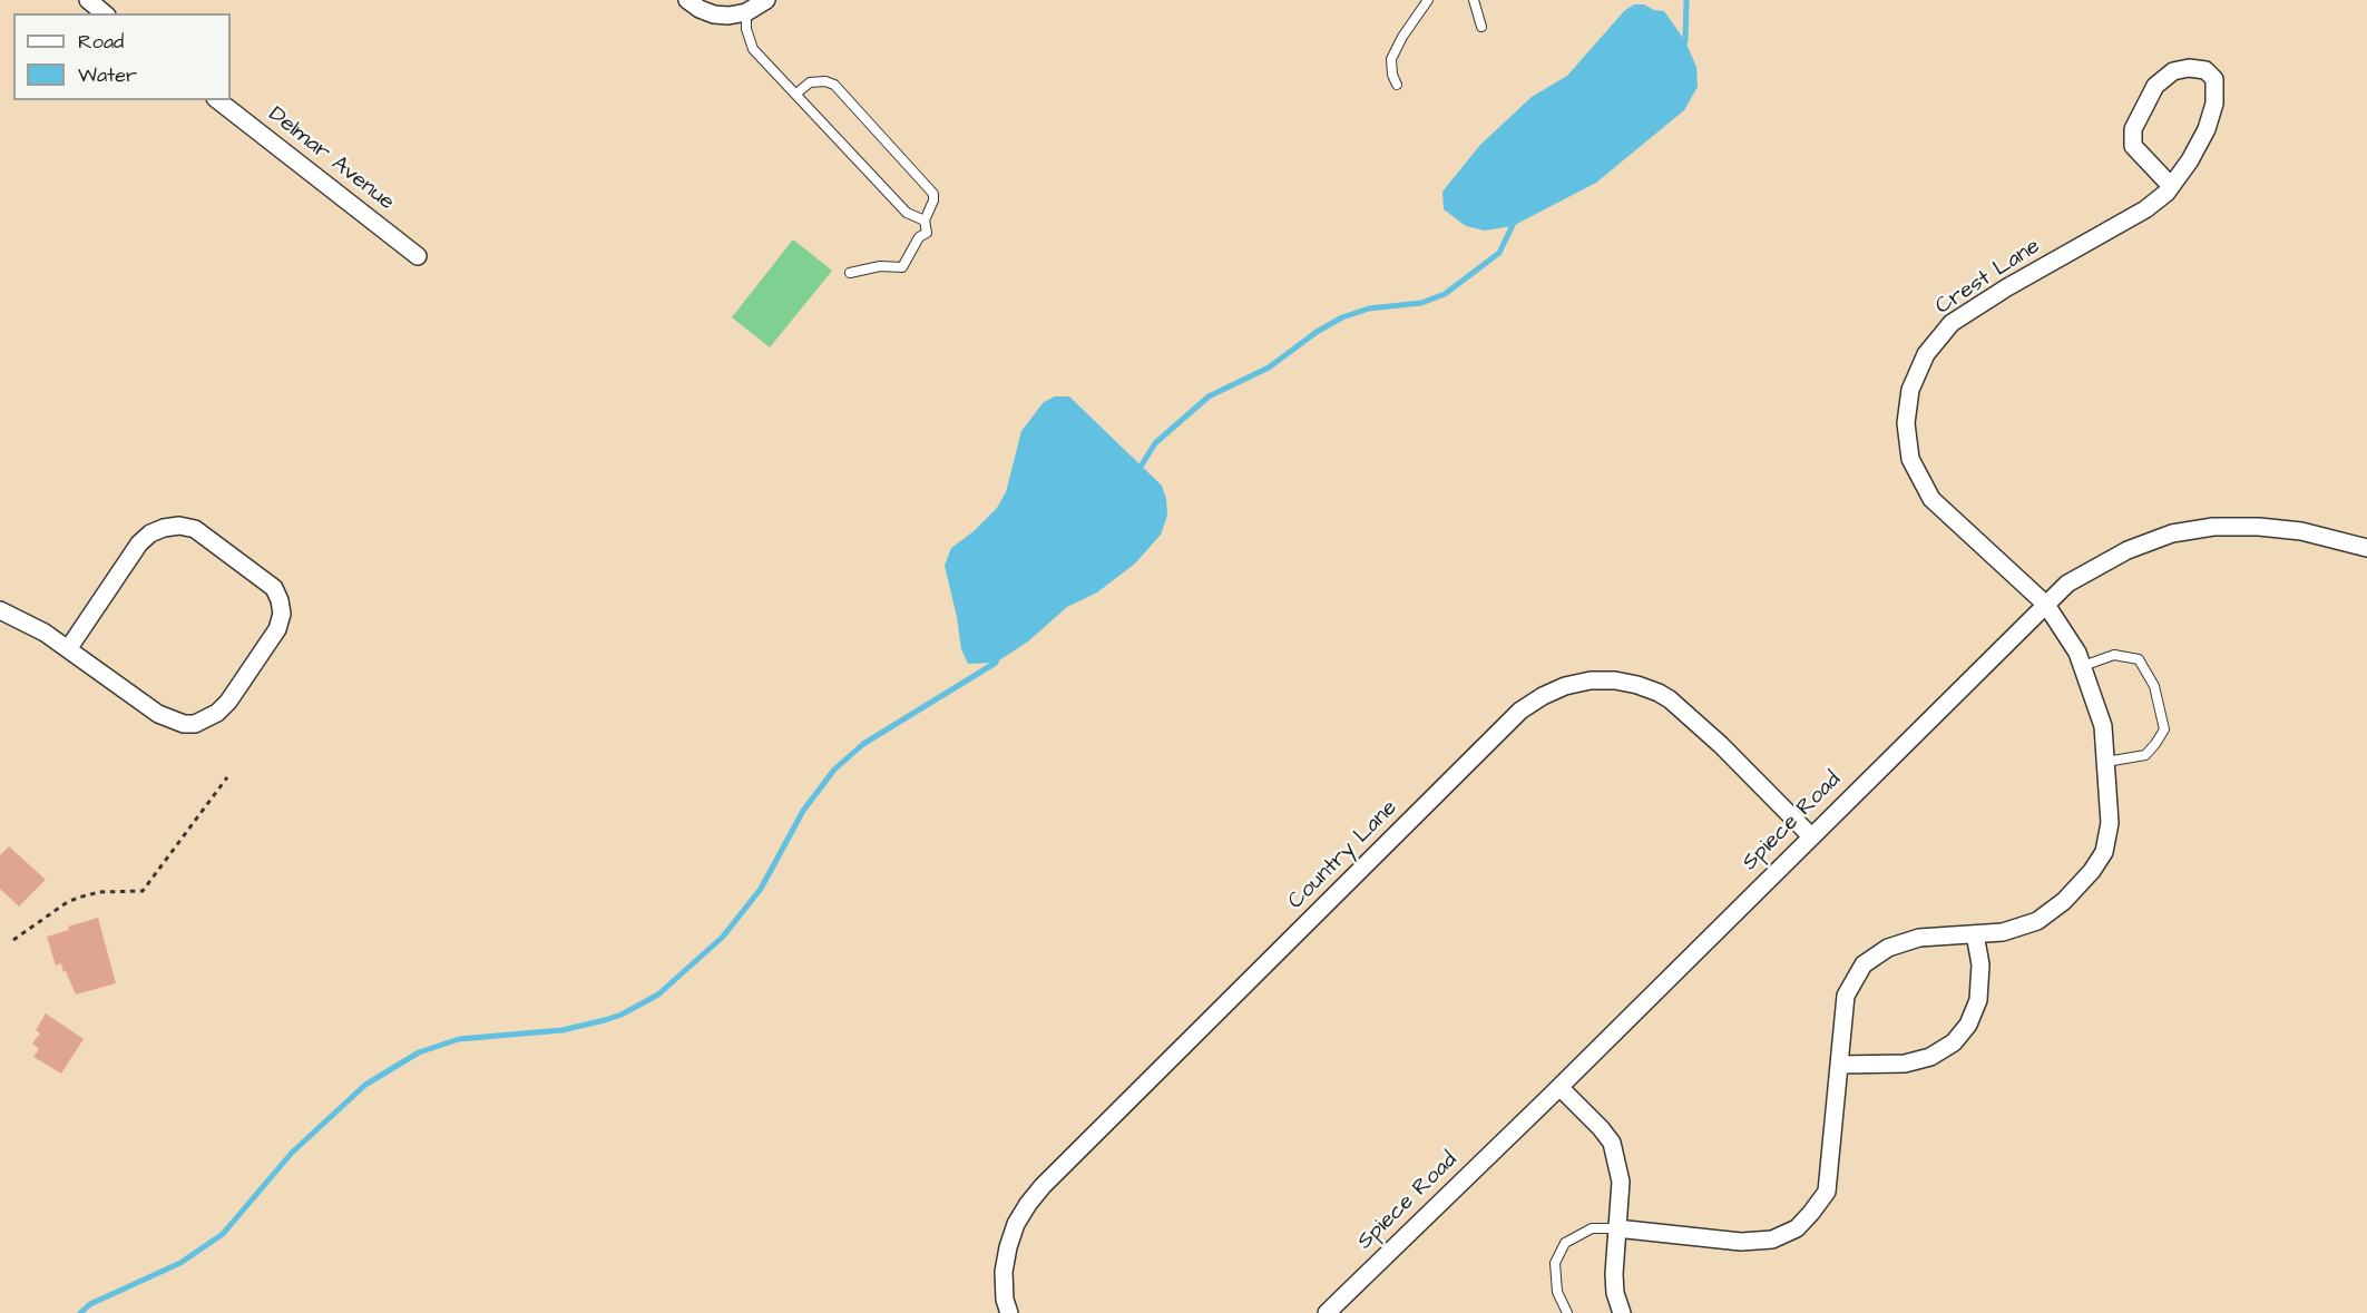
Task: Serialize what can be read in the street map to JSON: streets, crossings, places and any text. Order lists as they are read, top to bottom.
{
  "streets": {
    "street": [
      "Delmar Avenue",
      "Crest Lane",
      "Spiece Road",
      "Country Lane"
    ]
  },
  "crossings": [
    ["Crest Lane", "Spiece Road"],
    ["Spiece Road", "Country Lane"]
  ],
  "legend": ["Road", "Water"]
}
